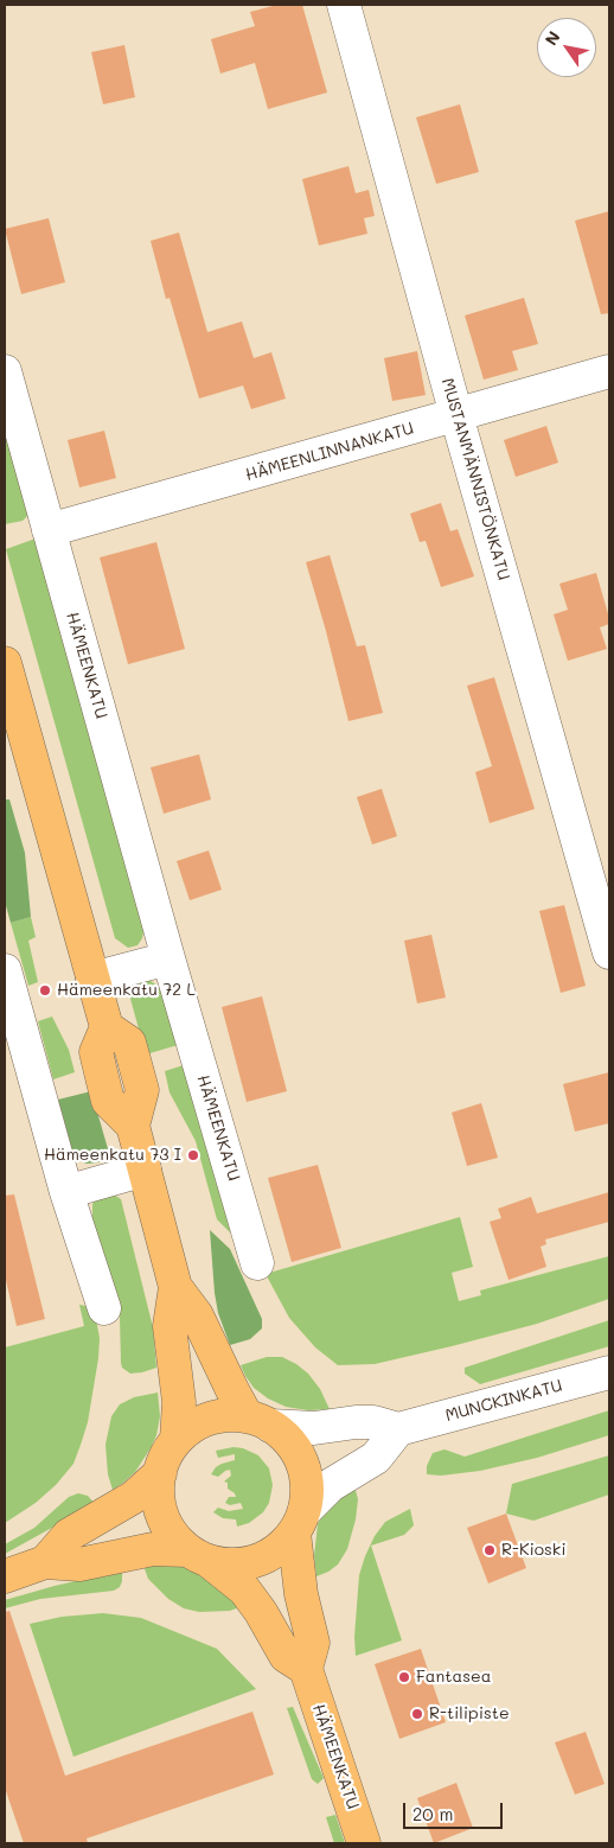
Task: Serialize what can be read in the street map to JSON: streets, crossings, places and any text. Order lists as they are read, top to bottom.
{
  "streets": {
    "main road": ["HÄMEENKATU"],
    "street": ["HÄMEENLINNANKATU", "MUSTANMÄNNISTÖNKATU", "MUNCKINKATU"]
  },
  "crossings": [
    ["HÄMEENLINNANKATU", "MUSTANMÄNNISTÖNKATU"],
    ["HÄMEENLINNANKATU", "HÄMEENKATU"]
  ],
  "places": [
    "Hämeenkatu 72 L",
    "Hämeenkatu 73 I",
    "R-Kioski",
    "Fantasea",
    "R-tilipiste"
  ],
  "scale_bar": "20 m",
  "north": "top left"
}
